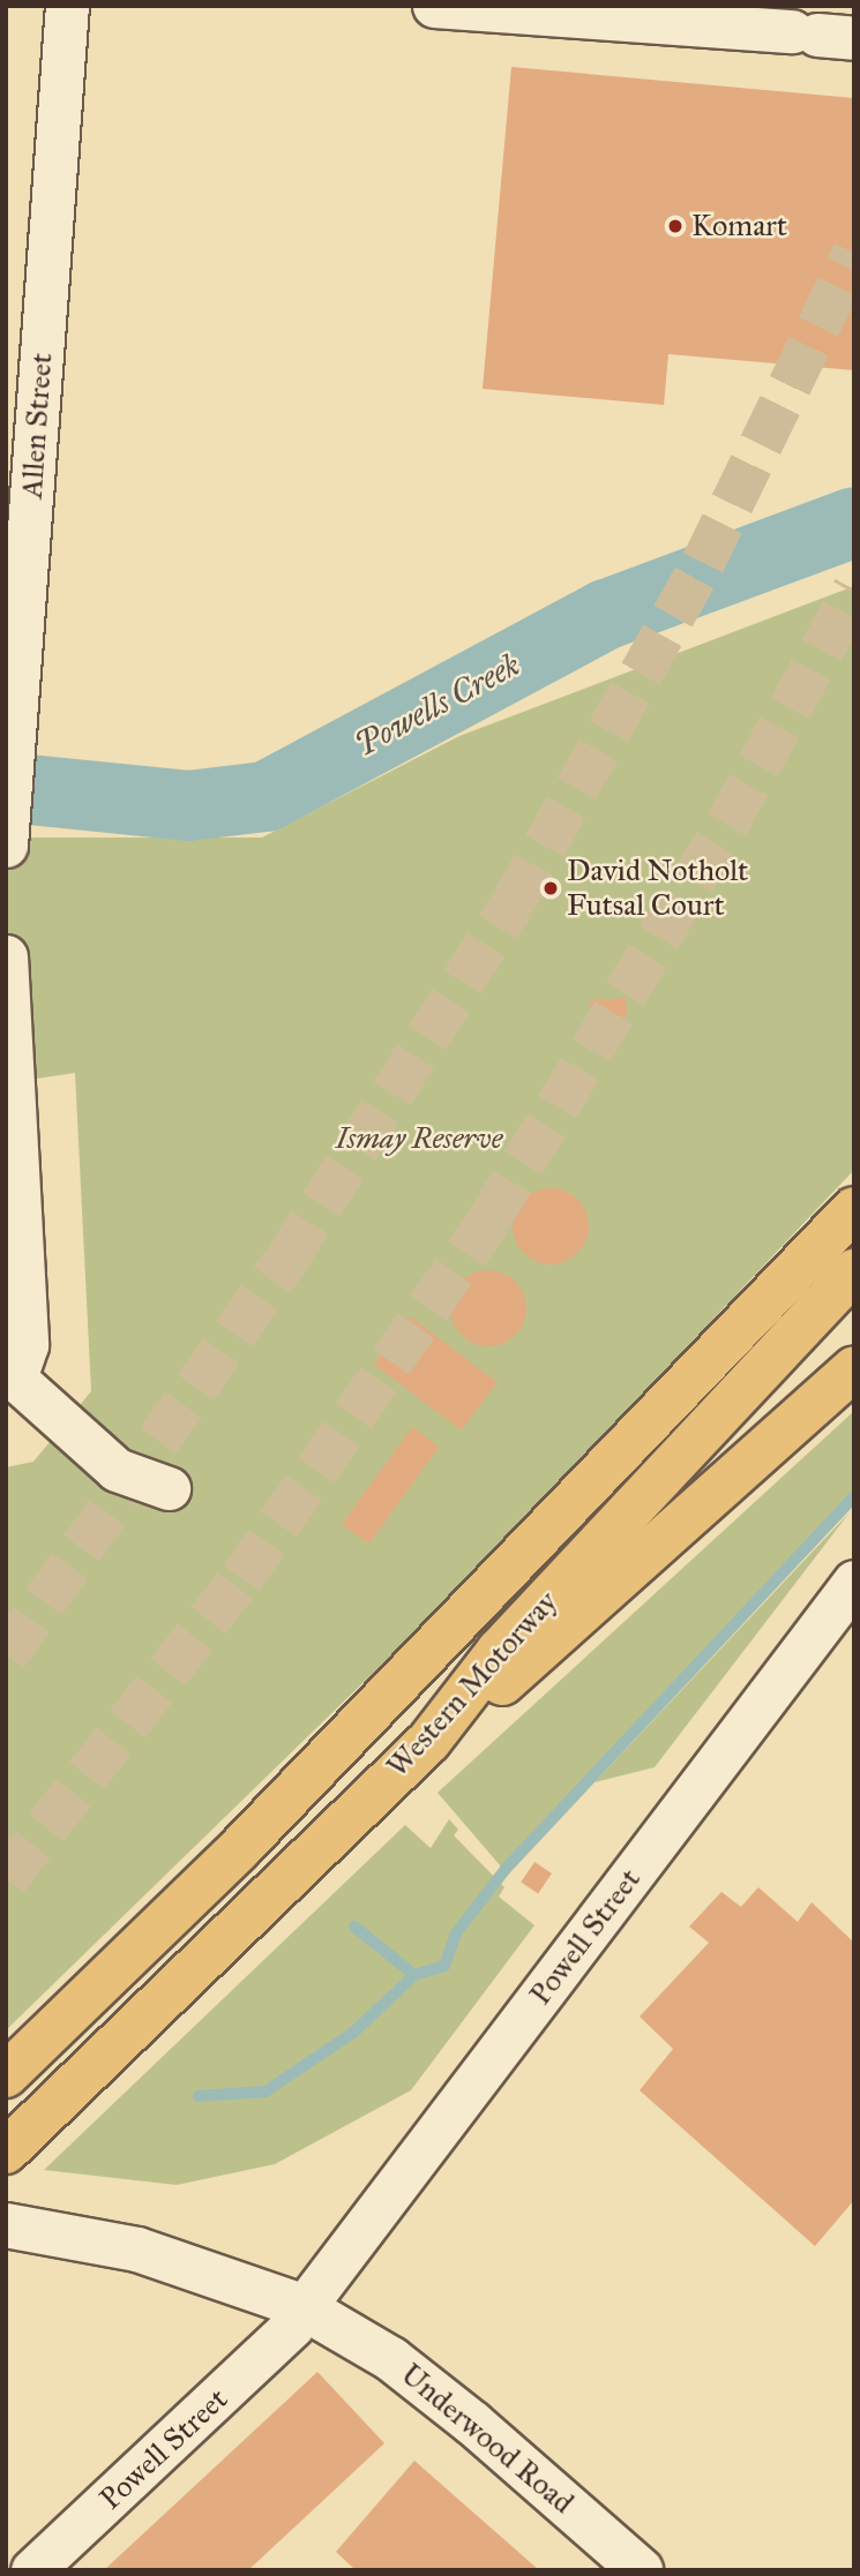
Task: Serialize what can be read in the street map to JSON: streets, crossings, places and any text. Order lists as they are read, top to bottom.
{
  "streets": {
    "highway": ["Western Motorway"],
    "main road": ["Underwood Road"],
    "street": ["Allen Street", "Powell Street"]
  },
  "crossings": [
    ["Powell Street", "Underwood Road"]
  ],
  "water": ["Powells Creek"],
  "parks": ["Ismay Reserve"],
  "places": ["Komart", "David Notholt Futsal Court"]
}
